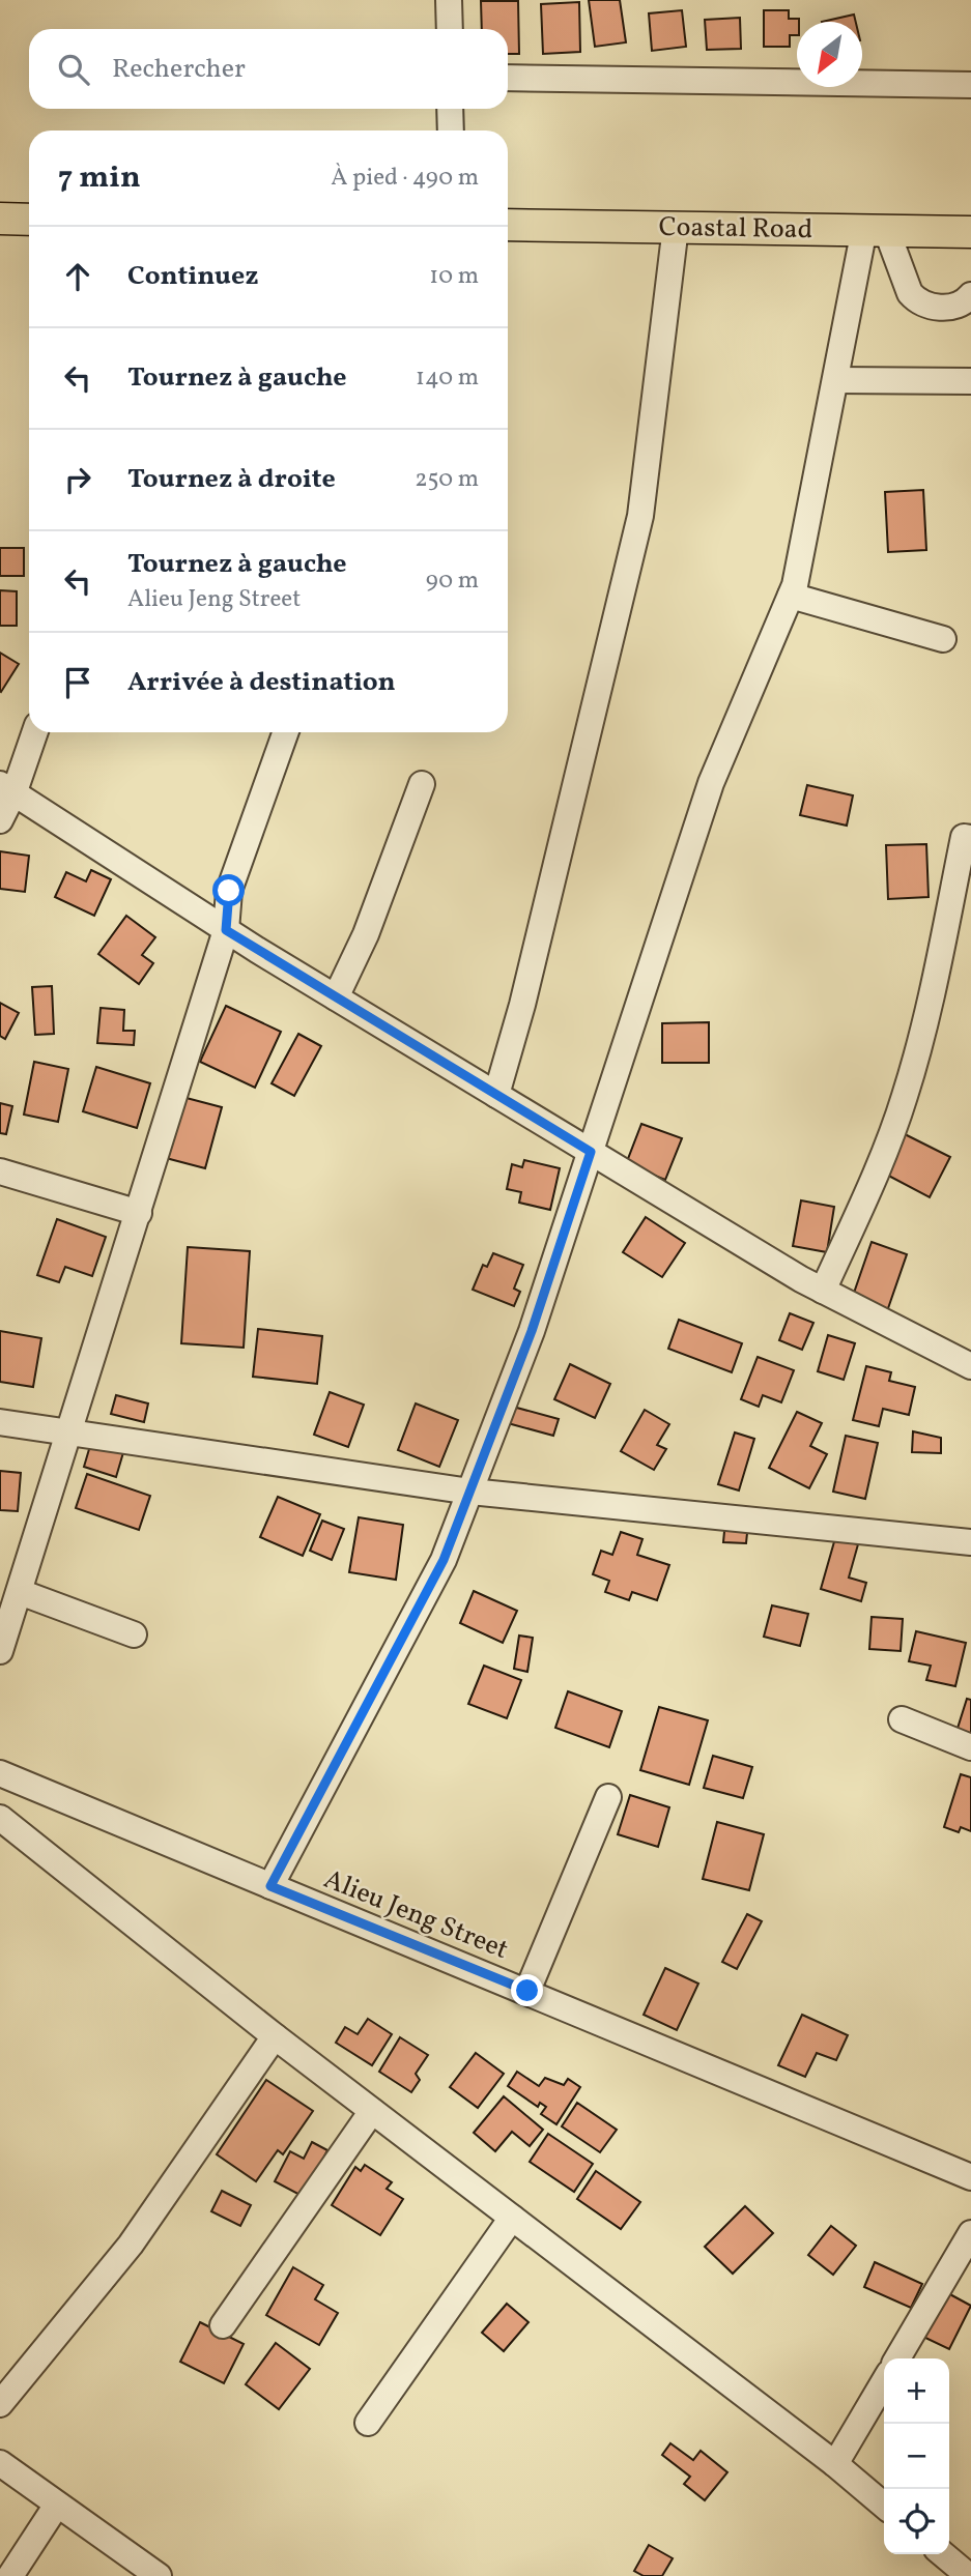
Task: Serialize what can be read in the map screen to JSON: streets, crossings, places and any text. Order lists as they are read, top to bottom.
{
  "streets": {
    "main road": ["Coastal Road"],
    "street": ["Alieu Jeng Street"]
  },
  "north": "bottom left",
  "page": {
    "search": "Rechercher",
    "heading": ["7 min", "À pied · 490 m"],
    "list": [
      ["Continuez", "10 m"],
      ["Tournez à gauche", "140 m"],
      ["Tournez à droite", "250 m"],
      ["Tournez à gauche", "Alieu Jeng Street", "90 m"],
      "Arrivée à destination"
    ],
    "map_buttons": ["+", "−"]
  }
}
